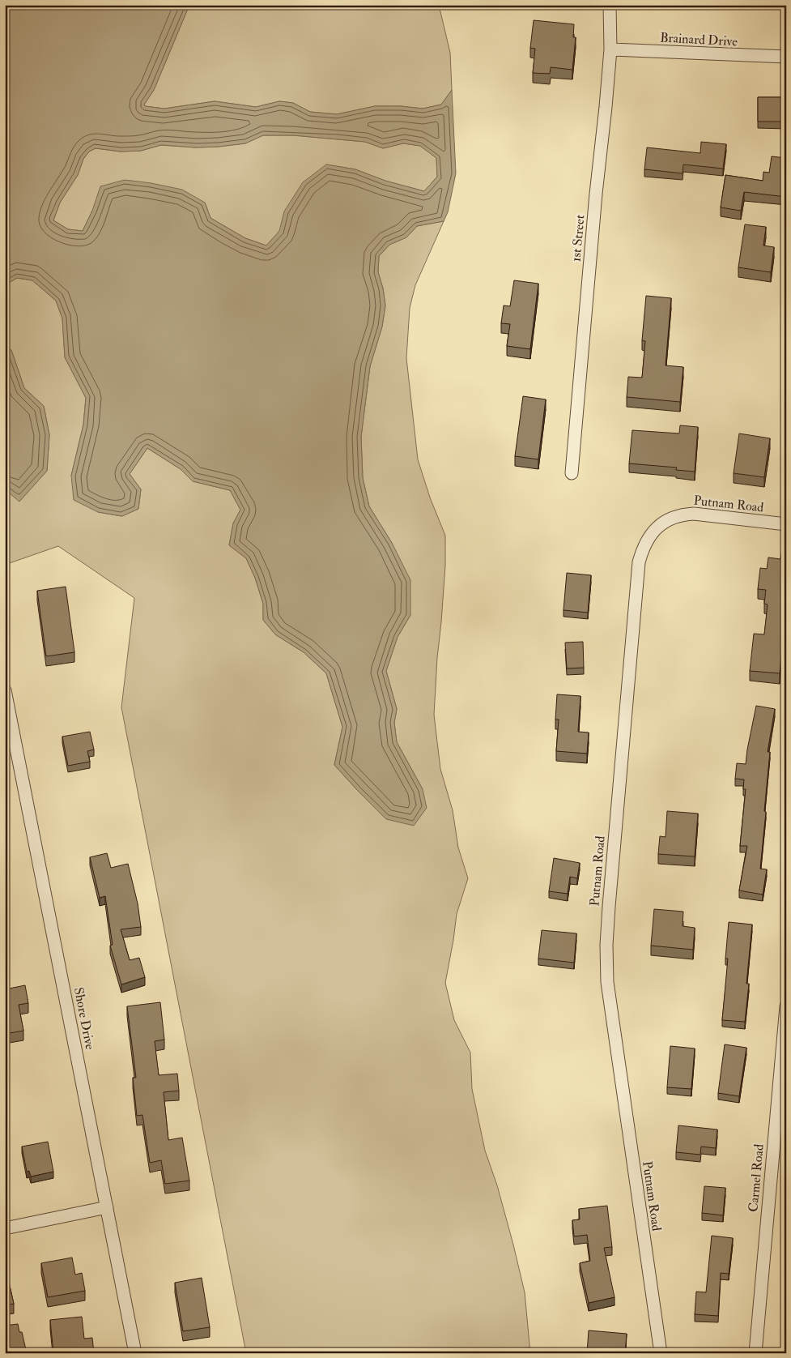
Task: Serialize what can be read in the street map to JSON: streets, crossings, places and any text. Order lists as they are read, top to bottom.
{
  "streets": {
    "street": [
      "Brainard Drive",
      "1st Street",
      "Putnam Road",
      "Shore Drive",
      "Carmel Road"
    ]
  },
  "crossings": [
    ["Brainard Drive", "1st Street"]
  ]
}
